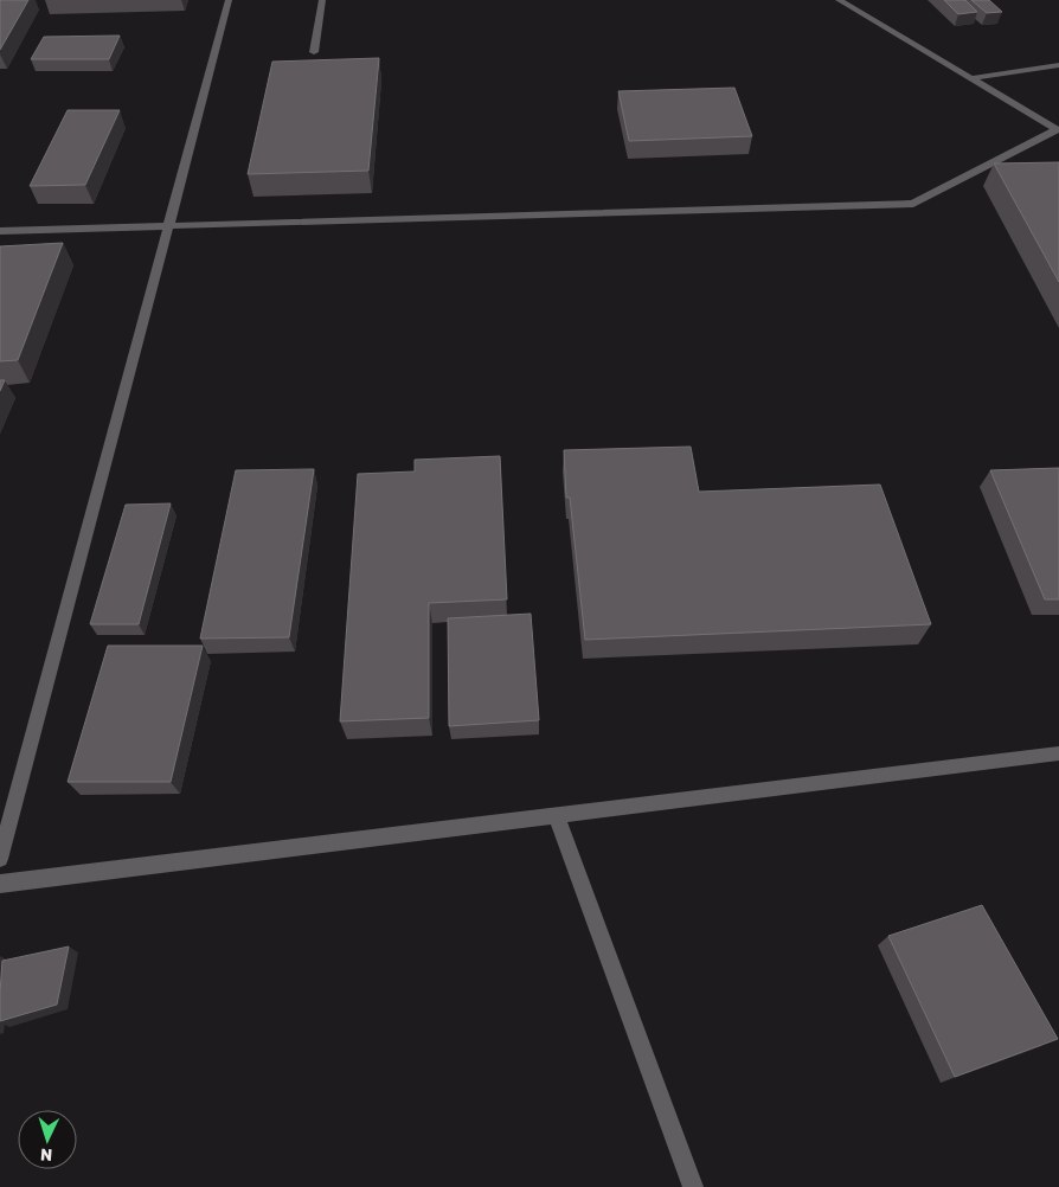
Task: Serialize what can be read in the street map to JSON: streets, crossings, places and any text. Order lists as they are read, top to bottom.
{
  "north": "bottom"
}
